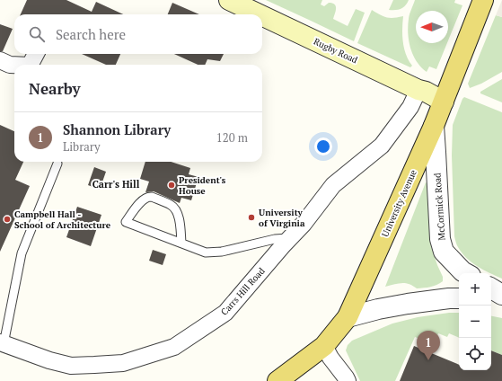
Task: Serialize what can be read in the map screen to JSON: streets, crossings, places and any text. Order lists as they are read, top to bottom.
{
  "streets": {
    "main road": ["Rugby Road", "University Avenue"],
    "street": ["McCormick Road", "Carrs Hill Road"]
  },
  "crossings": [
    ["Rugby Road", "University Avenue"],
    ["Rugby Road", "Carrs Hill Road"],
    ["University Avenue", "McCormick Road"]
  ],
  "districts": ["Carr's Hill"],
  "places": ["President's House", "University of Virginia", "Campbell Hall - School of Architecture"],
  "north": "left",
  "page": {
    "search": "Search here",
    "heading": "Nearby",
    "list": [
      {
        "mark": "1",
        "name": "Shannon Library",
        "note": "Library",
        "value": "120 m"
      }
    ],
    "map_buttons": ["+", "−"],
    "pins": "1"
  }
}
